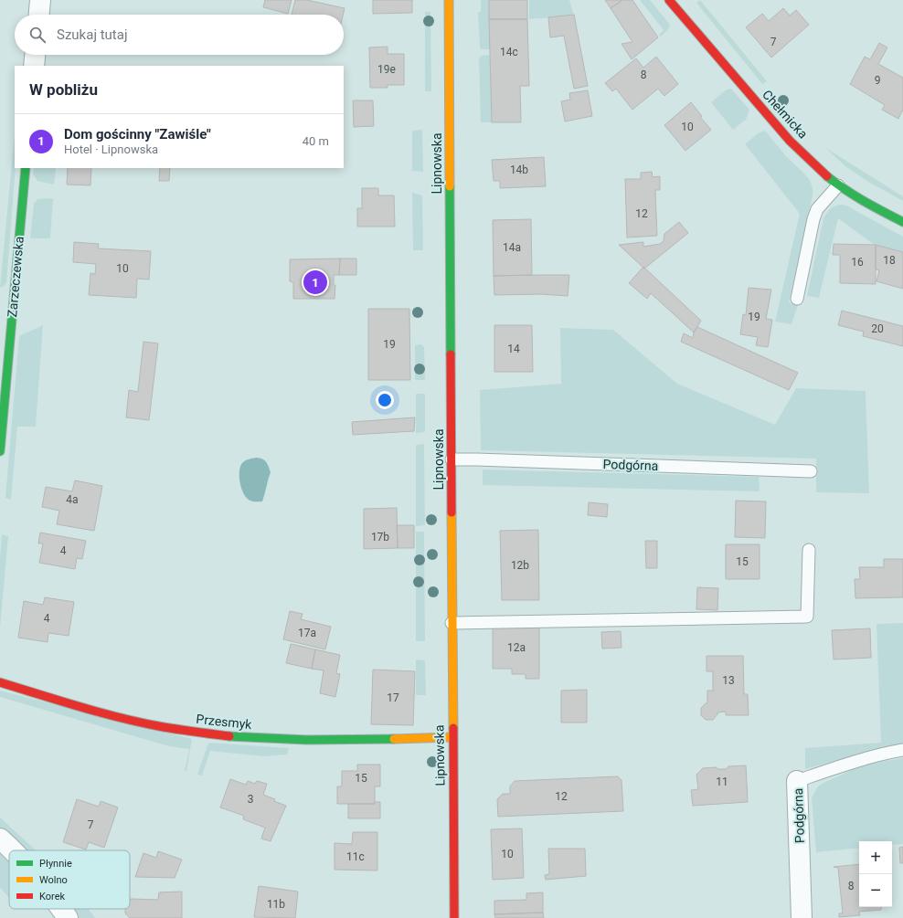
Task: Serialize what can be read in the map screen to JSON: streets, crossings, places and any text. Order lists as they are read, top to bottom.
{
  "streets": {
    "street": [
      "Chełmicka",
      "Lipnowska",
      "Zarzeczewska",
      "Podgórna",
      "Przesmyk"
    ]
  },
  "crossings": [
    ["Lipnowska", "Podgórna"],
    ["Lipnowska", "Przesmyk"]
  ],
  "house_numbers": [
    "7",
    "14c",
    "19e",
    "8",
    "9",
    "10",
    "14b",
    "12",
    "14a",
    "18",
    "16",
    "10",
    "19",
    "20",
    "19",
    "14",
    "4a",
    "17b",
    "4",
    "15",
    "12b",
    "4",
    "17a",
    "12a",
    "13",
    "17",
    "15",
    "11",
    "12",
    "3",
    "7",
    "10",
    "11c",
    "8",
    "11b"
  ],
  "legend": ["Płynnie", "Wolno", "Korek"],
  "page": {
    "search": "Szukaj tutaj",
    "heading": "W pobliżu",
    "list": [
      {
        "mark": "1",
        "name": "Dom gościnny \"Zawiśle\"",
        "note": "Hotel · Lipnowska",
        "value": "40 m"
      }
    ],
    "pins": "1",
    "map_buttons": ["+", "−"]
  }
}
